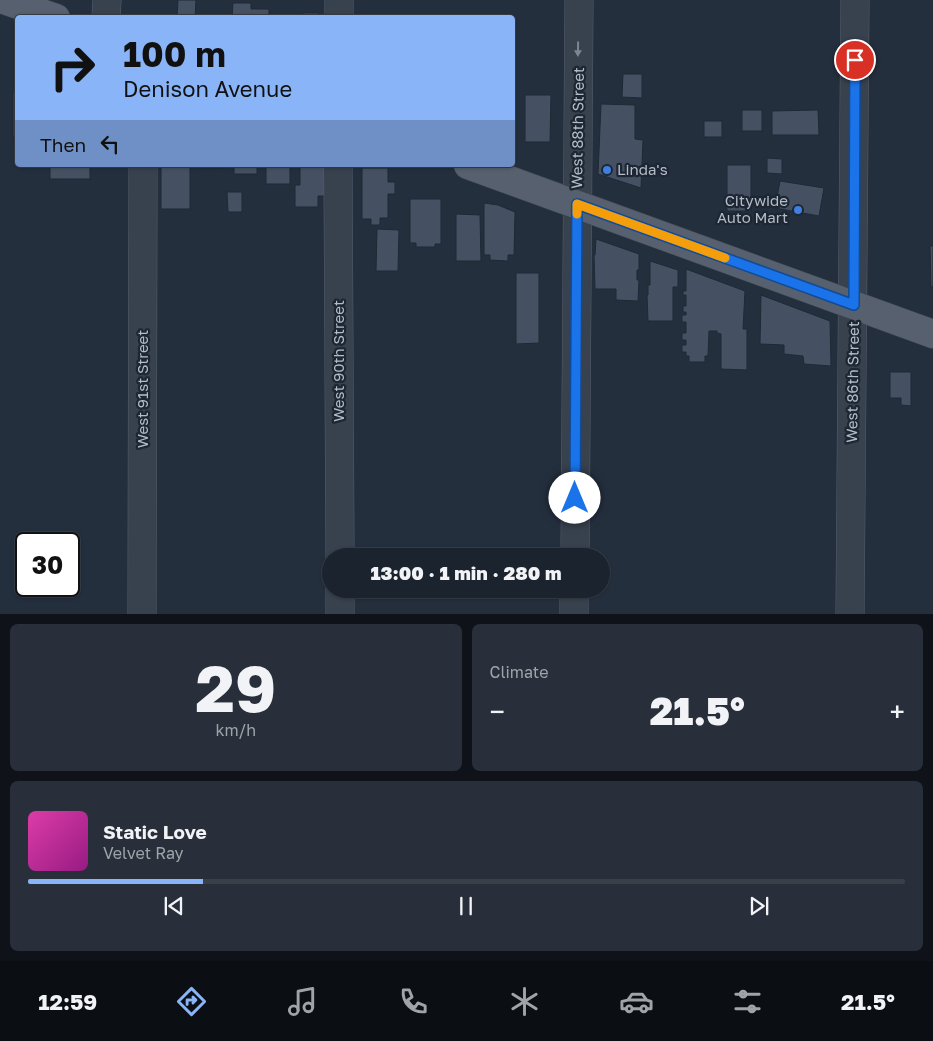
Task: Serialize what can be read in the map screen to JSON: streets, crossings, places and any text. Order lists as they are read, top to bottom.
{
  "streets": {
    "street": [
      "West 88th Street",
      "West 90th Street",
      "West 86th Street",
      "West 91st Street"
    ]
  },
  "one_way": ["West 88th Street"],
  "places": ["Linda's", "Citywide Auto Mart"],
  "page": {
    "turn": ["100 m", "Denison Avenue"],
    "then": "Then",
    "limit": "30",
    "trip": "13:00 · 1 min · 280 m",
    "tile": [
      ["29", "km/h"],
      "Climate"
    ],
    "heat": ["−", "21.5°", "+"],
    "song": ["Static Love", "Velvet Ray"],
    "tabs": ["12:59", "21.5°"]
  }
}
